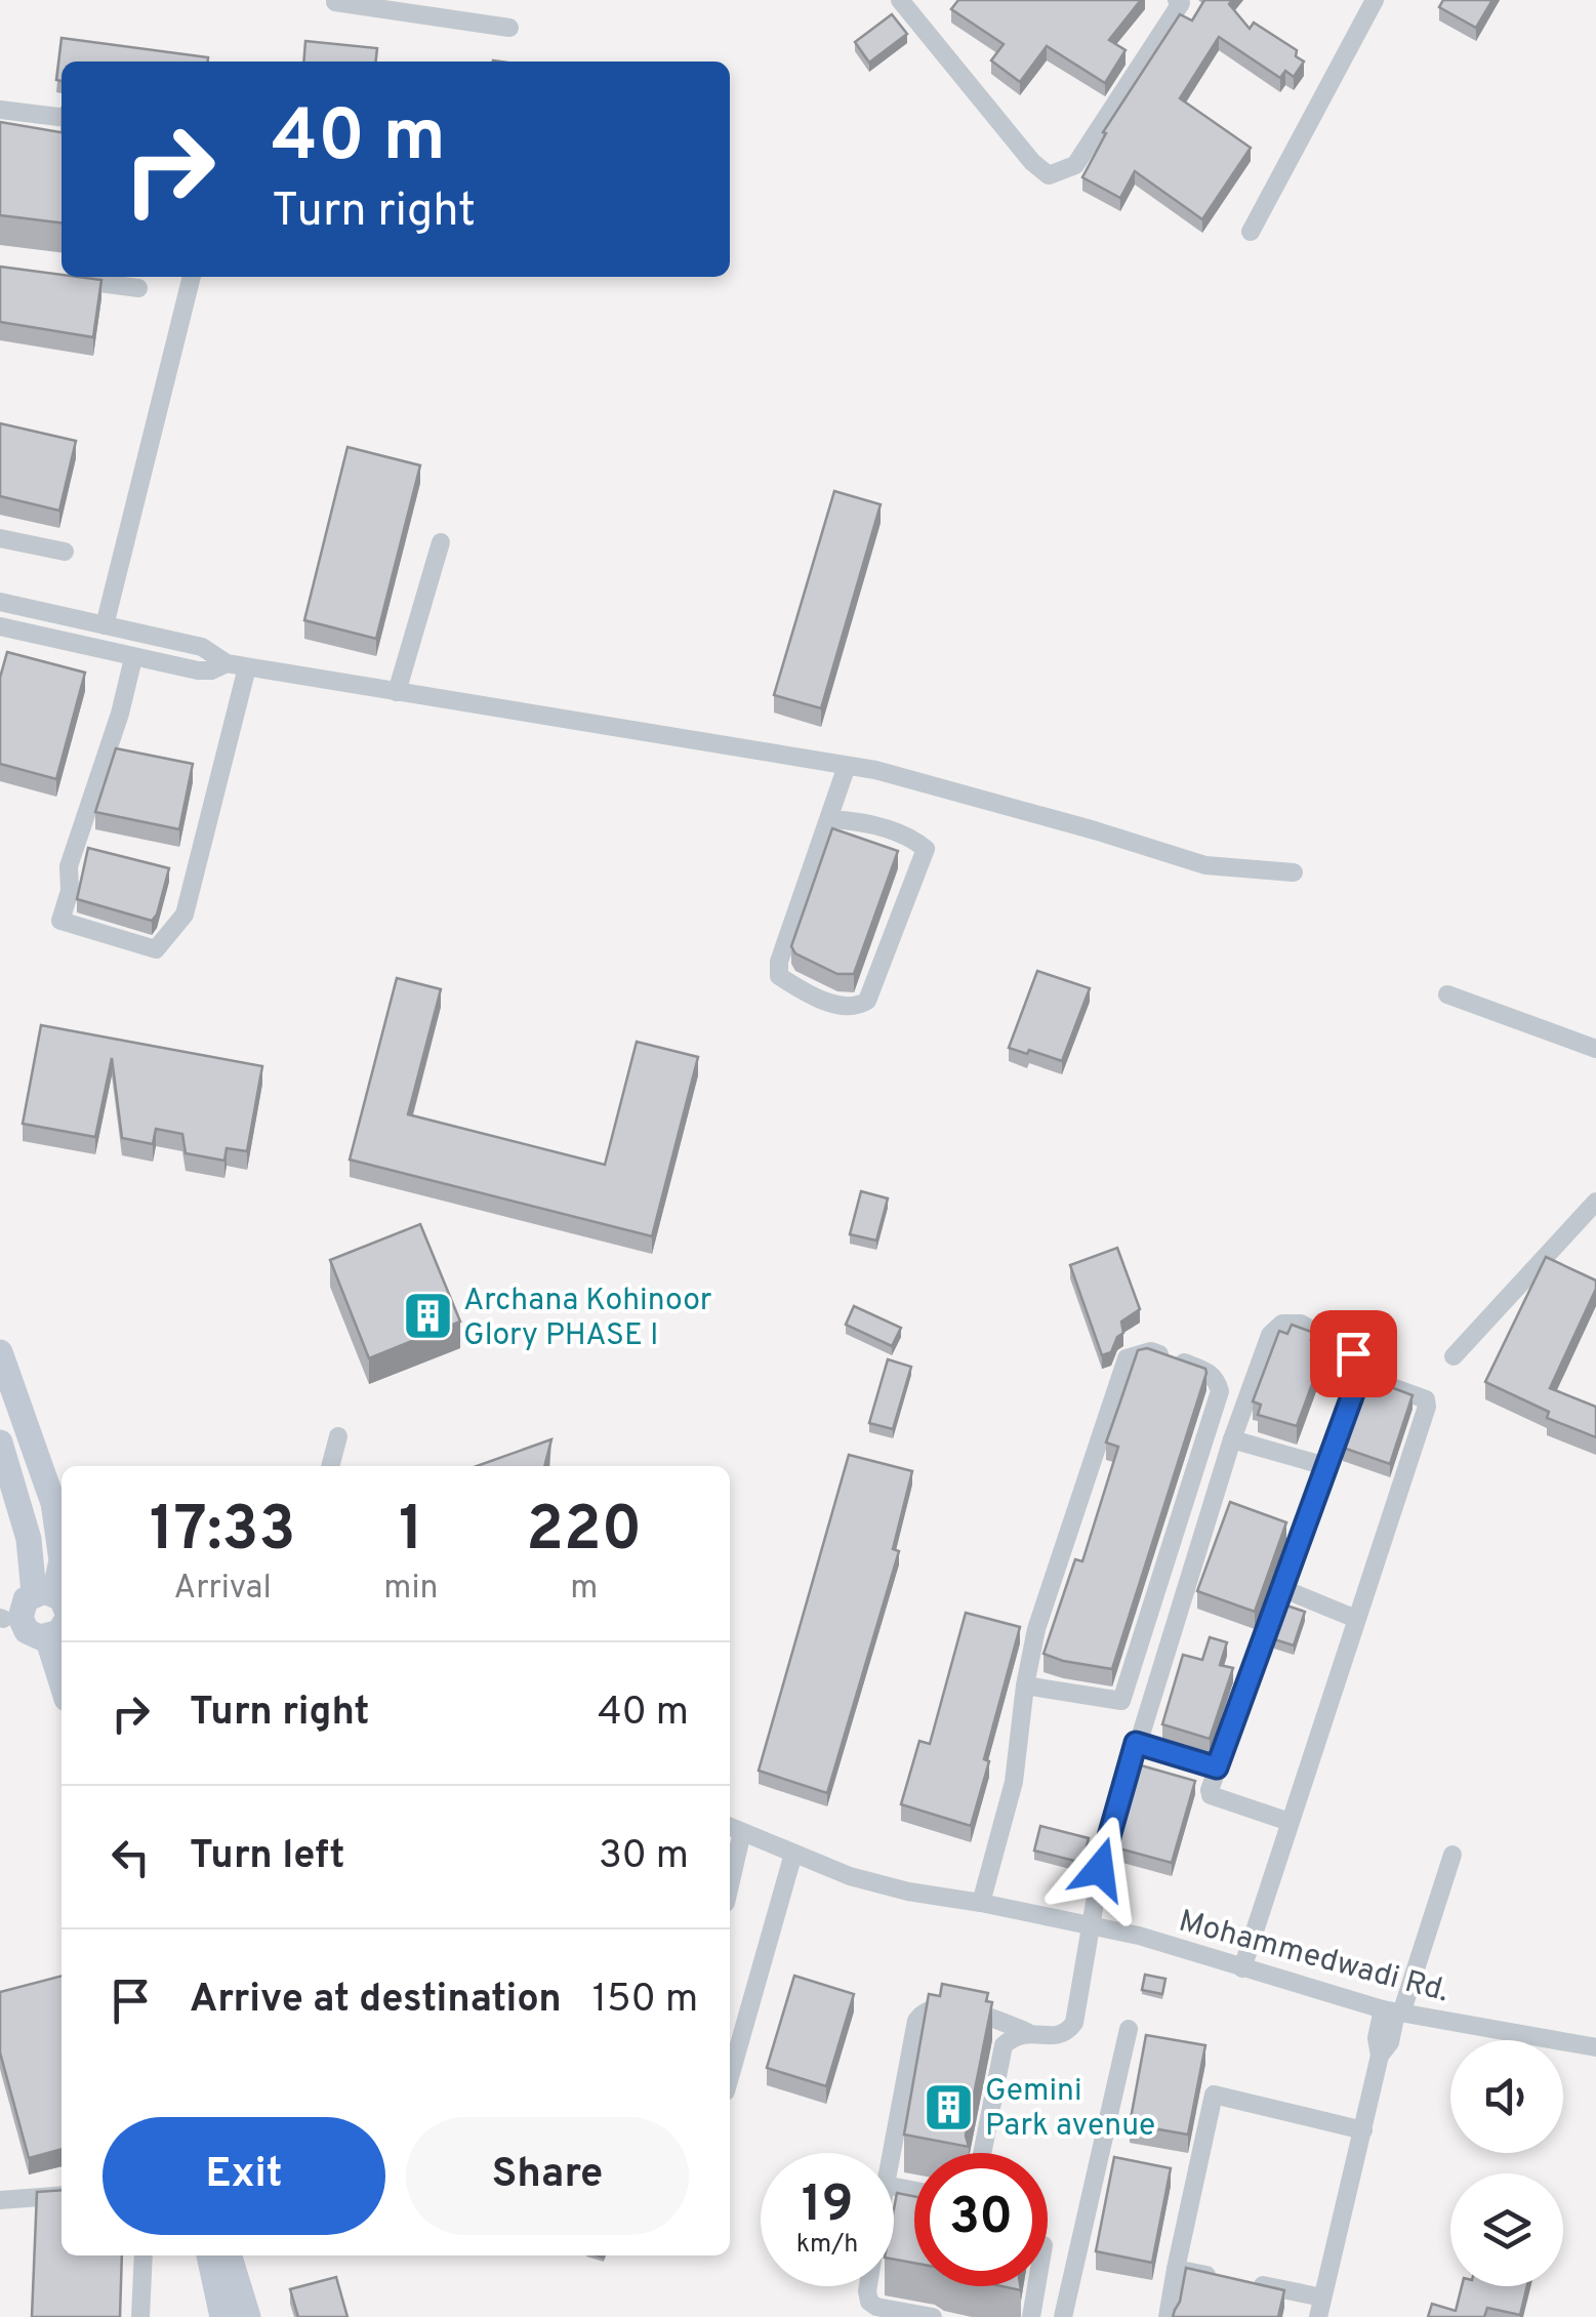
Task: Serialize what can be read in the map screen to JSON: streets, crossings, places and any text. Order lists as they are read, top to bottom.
{
  "streets": {
    "street": ["Mohammedwadi Rd."]
  },
  "places": {
    "building": ["Archana Kohinoor Glory PHASE I", "Gemini Park avenue"]
  },
  "page": {
    "turn": ["40 m", "Turn right"],
    "eta": [
      "17:33",
      "Arrival",
      "1",
      "min",
      "220",
      "m"
    ],
    "list": [
      {
        "name": "Turn right",
        "value": "40 m"
      },
      {
        "name": "Turn left",
        "value": "30 m"
      },
      {
        "name": "Arrive at destination",
        "value": "150 m"
      }
    ],
    "buttons": ["Exit", "Share"],
    "speed": "19 km/h",
    "limit": "30"
  }
}
